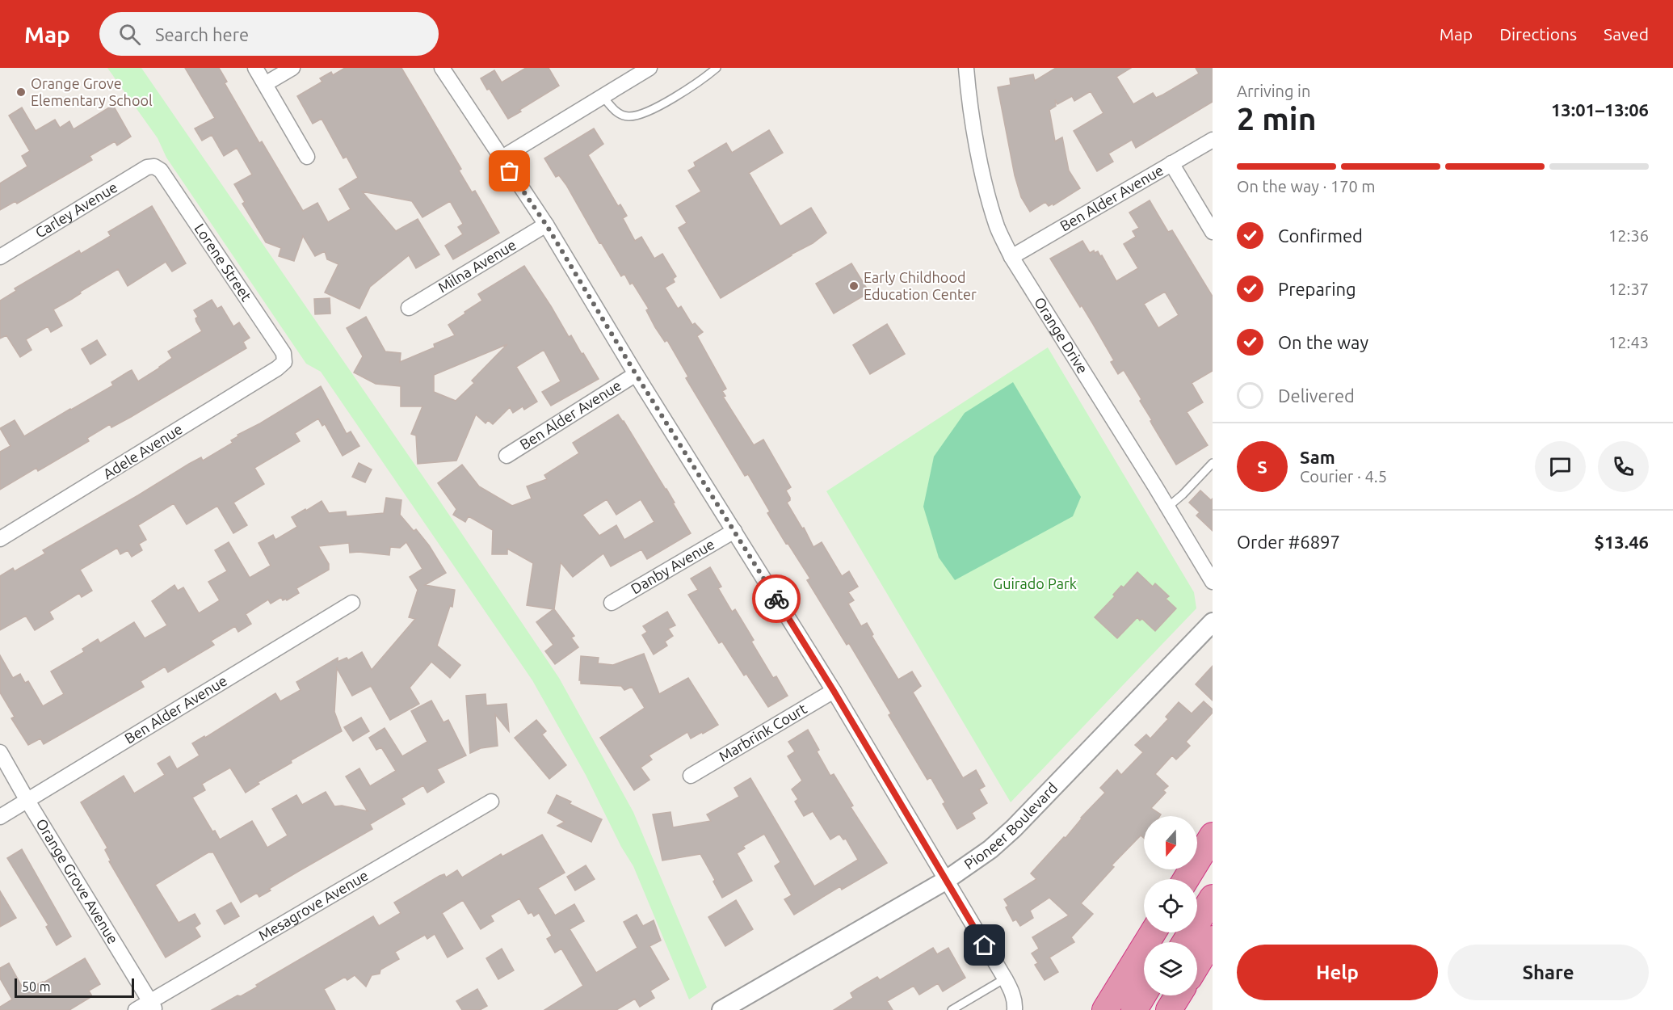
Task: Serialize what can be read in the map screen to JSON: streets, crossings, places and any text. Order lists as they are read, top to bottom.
{
  "streets": {
    "street": [
      "Ben Alder Avenue",
      "Carley Avenue",
      "Lorene Street",
      "Milna Avenue",
      "Orange Drive",
      "Adele Avenue",
      "Danby Avenue",
      "Marbrink Court",
      "Pioneer Boulevard",
      "Orange Grove Avenue",
      "Mesagrove Avenue"
    ]
  },
  "crossings": [
    ["Ben Alder Avenue", "Orange Drive"],
    ["Ben Alder Avenue", "Orange Grove Avenue"],
    ["Carley Avenue", "Lorene Street"],
    ["Lorene Street", "Adele Avenue"],
    ["Orange Grove Avenue", "Mesagrove Avenue"]
  ],
  "parks": ["Guirado Park"],
  "places": ["Orange Grove Elementary School", "Early Childhood Education Center"],
  "scale_bar": "50 m",
  "north": "bottom",
  "page": {
    "header": "Map",
    "search": "Search here",
    "nav": ["Map", "Directions", "Saved"],
    "heading": ["2 min", "Arriving in", "13:01–13:06"],
    "panel": [
      "Sam",
      "Courier · 4.5",
      "Order #6897",
      "$13.46"
    ],
    "bar": "On the way · 170 m",
    "list": [
      ["Confirmed", "12:36"],
      ["Preparing", "12:37"],
      ["On the way", "12:43"],
      "Delivered"
    ],
    "round": "S",
    "buttons": ["Help", "Share"],
    "scale": "50 m"
  }
}
